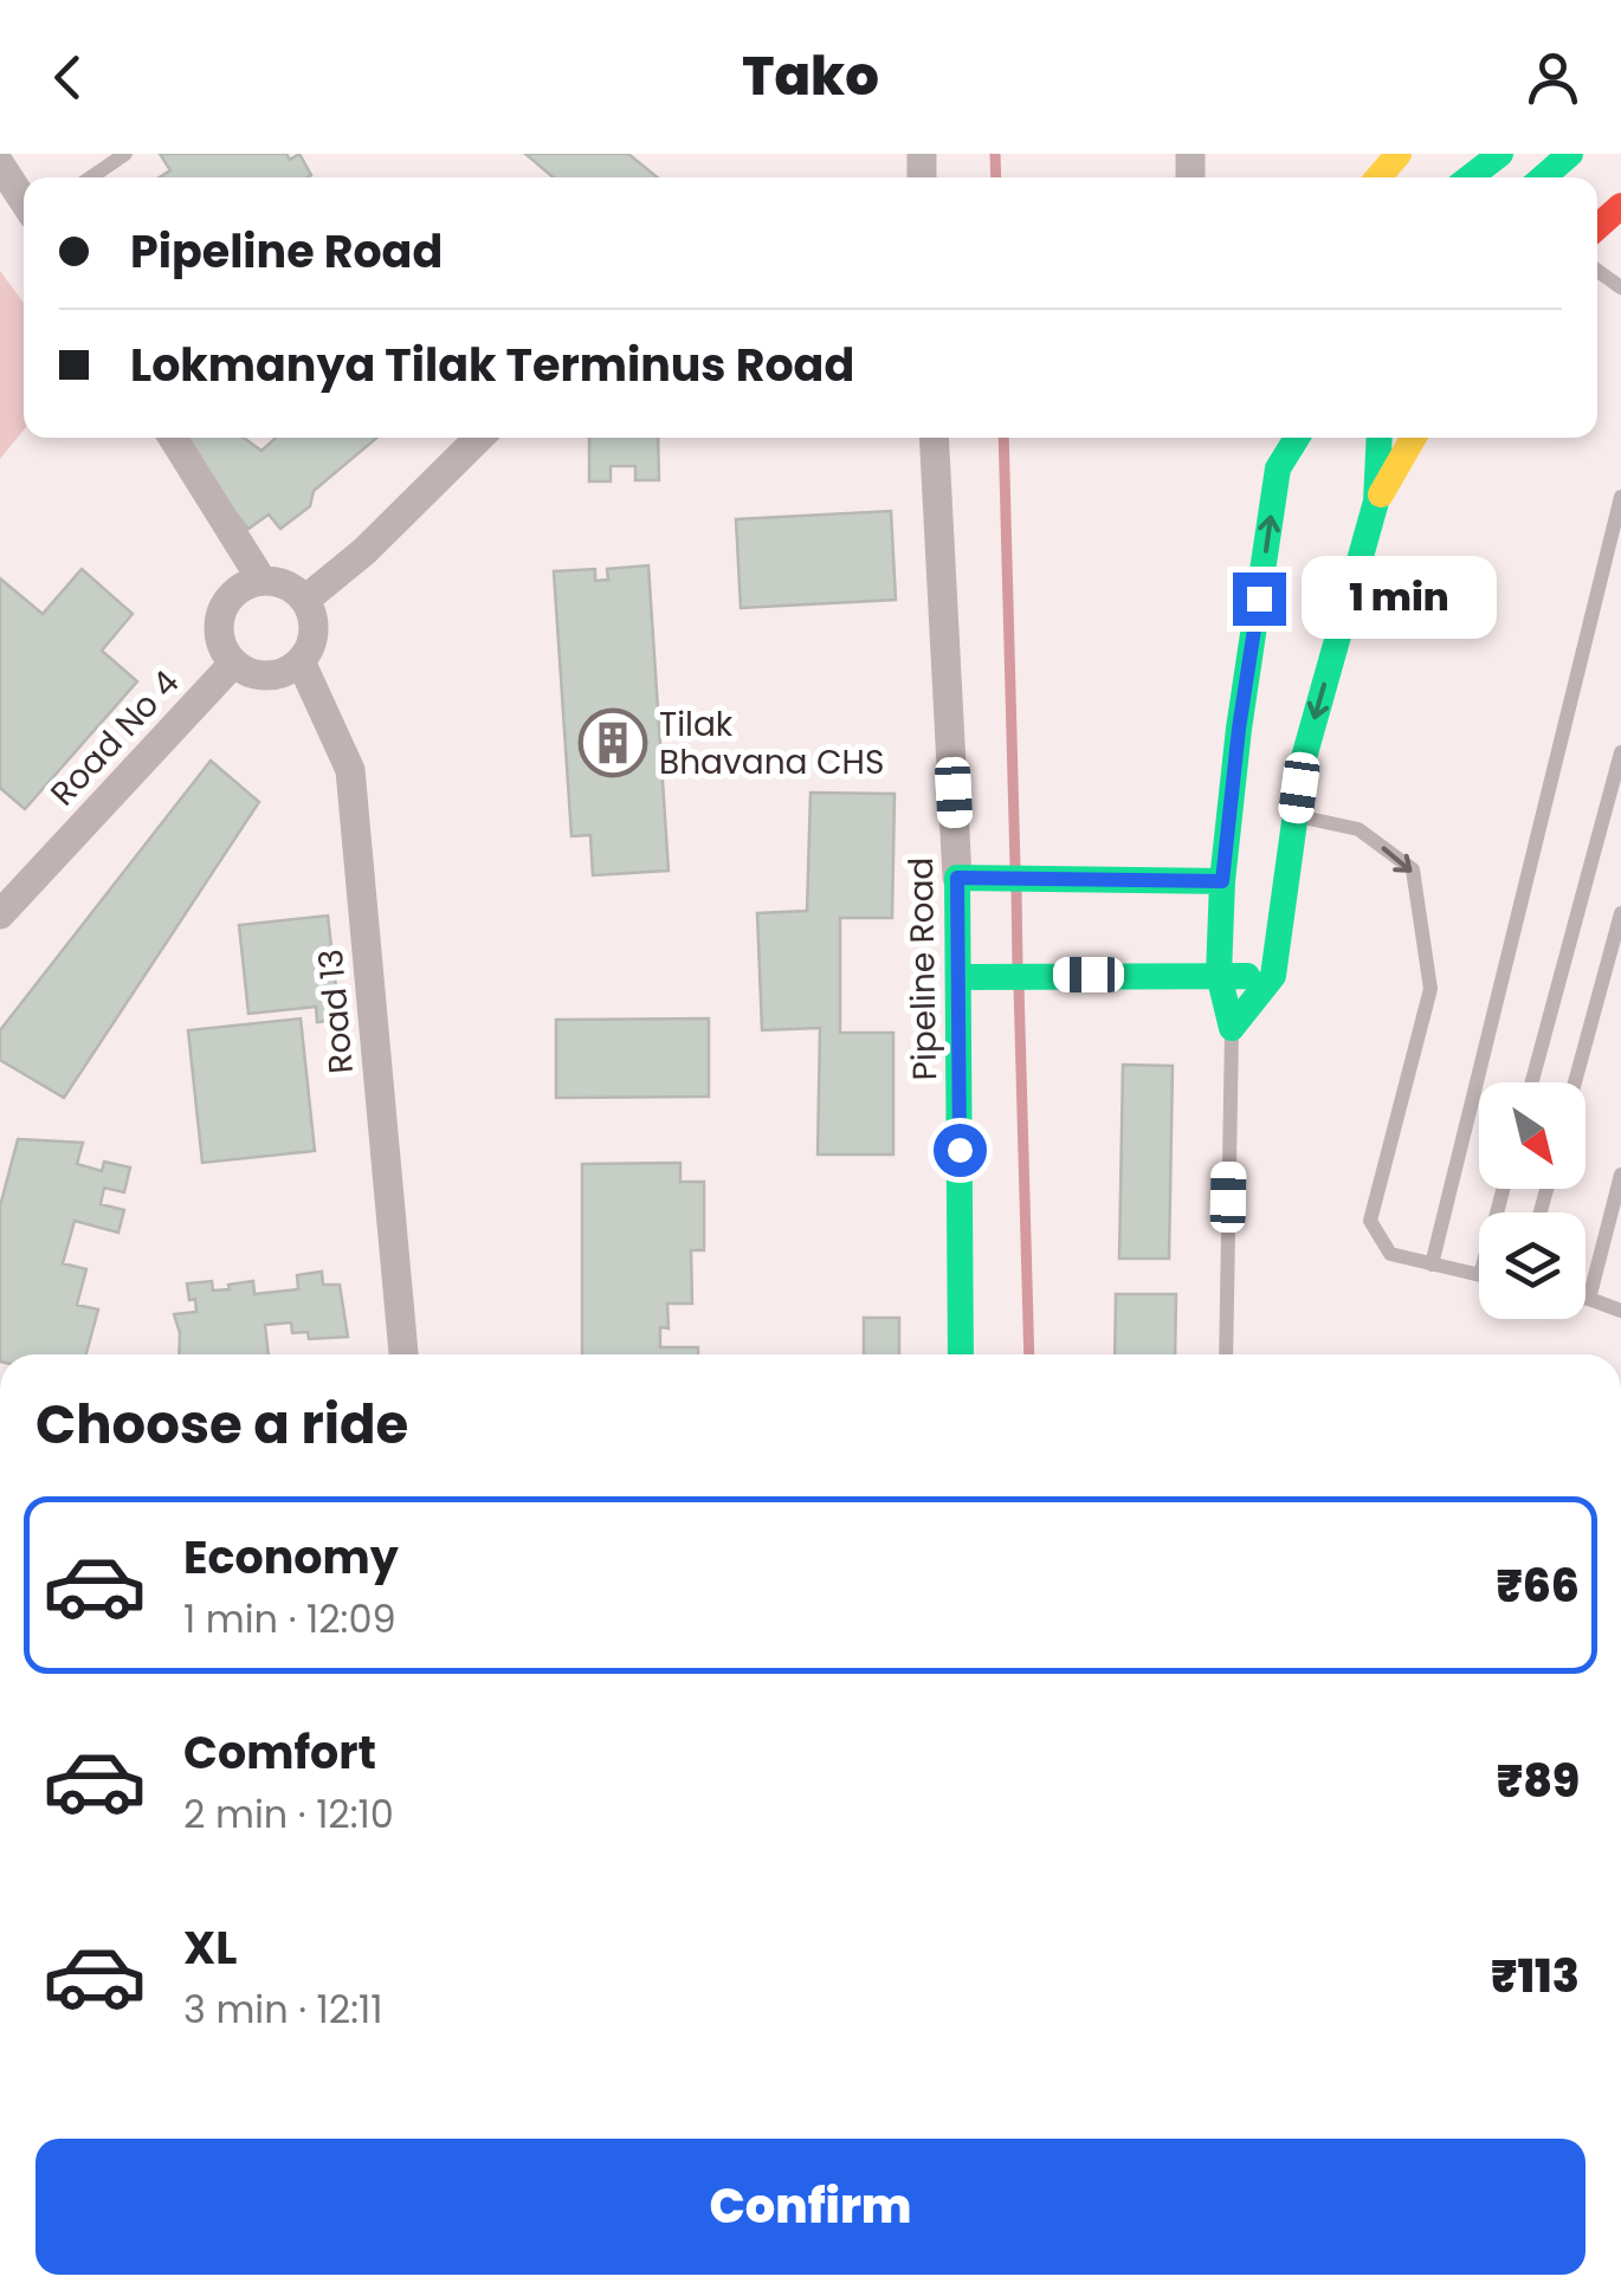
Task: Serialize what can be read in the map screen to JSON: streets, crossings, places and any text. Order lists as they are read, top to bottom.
{
  "streets": {
    "street": ["Road No 4", "Pipeline Road", "Road 13"]
  },
  "crossings": [
    ["Road No 4", "Road 13"]
  ],
  "places": {
    "building": ["Tilak Bhavana CHS"]
  },
  "north": "bottom right",
  "page": {
    "header": "Tako",
    "banner": ["Pipeline Road", "Lokmanya Tilak Terminus Road"],
    "bubble": "1 min",
    "heading": "Choose a ride",
    "list": [
      {
        "name": "Economy",
        "note": "1 min · 12:09",
        "value": "₹66"
      },
      {
        "name": "Comfort",
        "note": "2 min · 12:10",
        "value": "₹89"
      },
      {
        "name": "XL",
        "note": "3 min · 12:11",
        "value": "₹113"
      }
    ],
    "buttons": "Confirm"
  }
}
